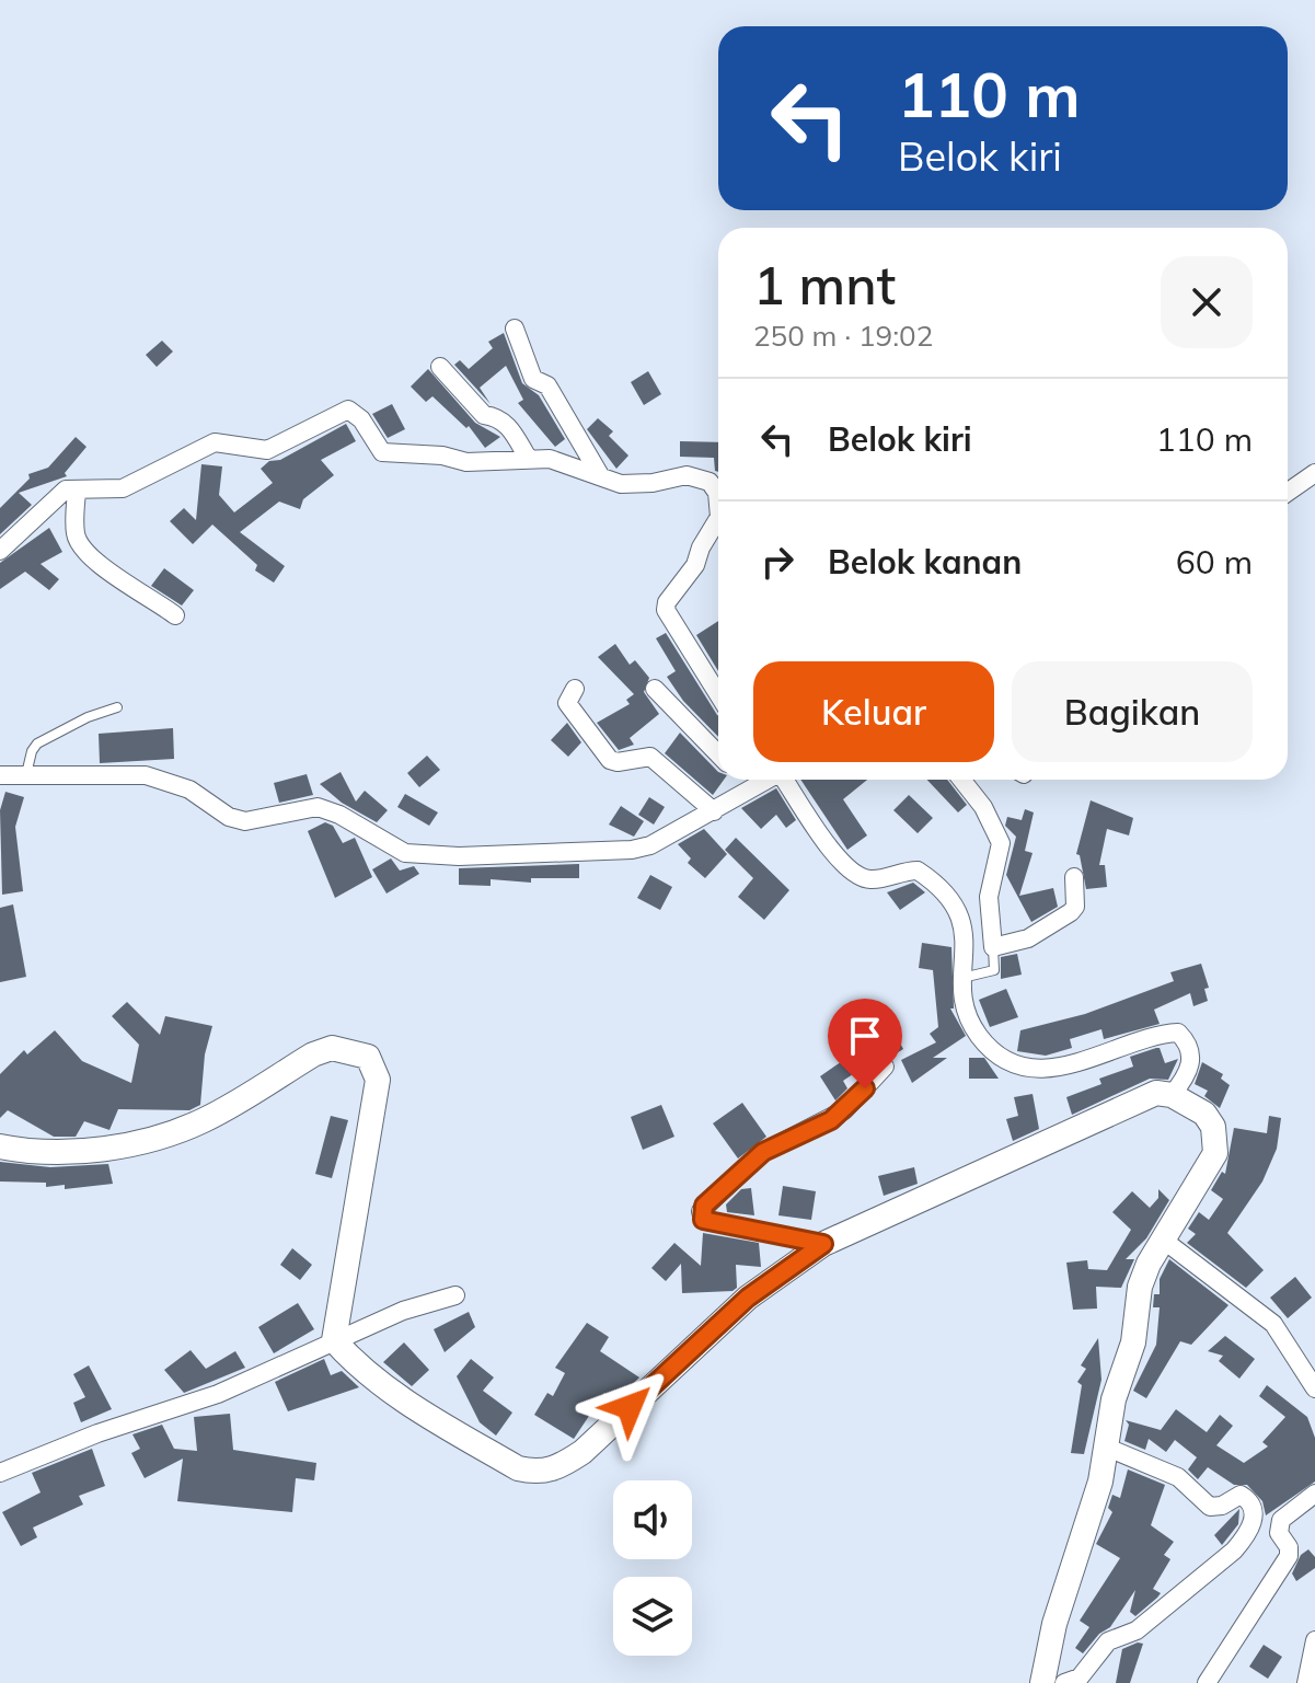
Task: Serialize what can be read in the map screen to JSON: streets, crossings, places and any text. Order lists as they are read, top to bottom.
{
  "page": {
    "turn": ["110 m", "Belok kiri"],
    "heading": ["1 mnt", "250 m · 19:02"],
    "list": [
      {
        "name": "Belok kiri",
        "value": "110 m"
      },
      {
        "name": "Belok kanan",
        "value": "60 m"
      }
    ],
    "buttons": ["Keluar", "Bagikan"]
  }
}
